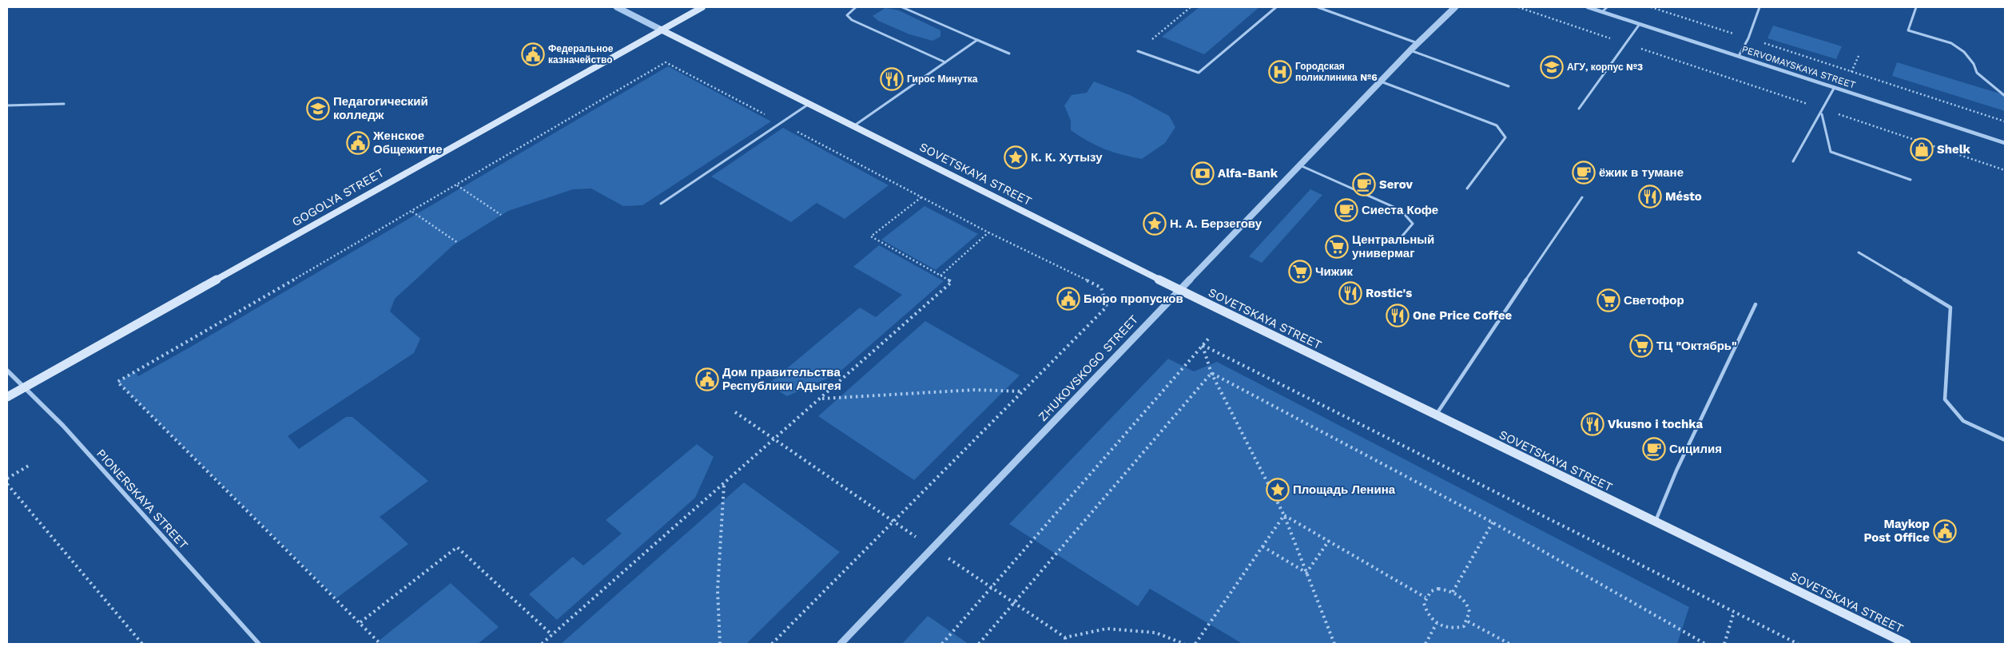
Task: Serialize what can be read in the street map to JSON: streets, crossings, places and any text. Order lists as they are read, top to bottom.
{
  "streets": {
    "main road": ["SOVETSKAYA STREET", "GOGOLYA STREET"],
    "street": ["PERVOMAYSKAYA STREET", "ZHUKOVSKOGO STREET", "PIONERSKAYA STREET"]
  },
  "crossings": [
    ["SOVETSKAYA STREET", "GOGOLYA STREET"],
    ["SOVETSKAYA STREET", "ZHUKOVSKOGO STREET"],
    ["GOGOLYA STREET", "PIONERSKAYA STREET"]
  ],
  "places": {
    "public building": [
      "Федеральное казначейство",
      "Женское Общежитие",
      "Бюро пропусков",
      "Дом правительства Республики Адыгея",
      "Maykop Post Office"
    ],
    "school or university": ["АГУ, корпус №3", "Педагогический колледж"],
    "hospital": ["Городская поликлиника №6"],
    "restaurant": [
      "Гирос Минутка",
      "Mésto",
      "Rostic's",
      "One Price Coffee",
      "Vkusno i tochka"
    ],
    "shop": ["Shelk"],
    "place": ["К. К. Хутызу", "Н. А. Берзегову", "Площадь Ленина"],
    "cafe": [
      "ёжик в тумане",
      "Serov",
      "Сиеста Кофе",
      "Сицилия"
    ],
    "bank": ["Alfa-Bank"],
    "supermarket": [
      "Центральный универмаг",
      "Чижик",
      "Светофор",
      "ТЦ \"Октябрь\""
    ]
  }
}
